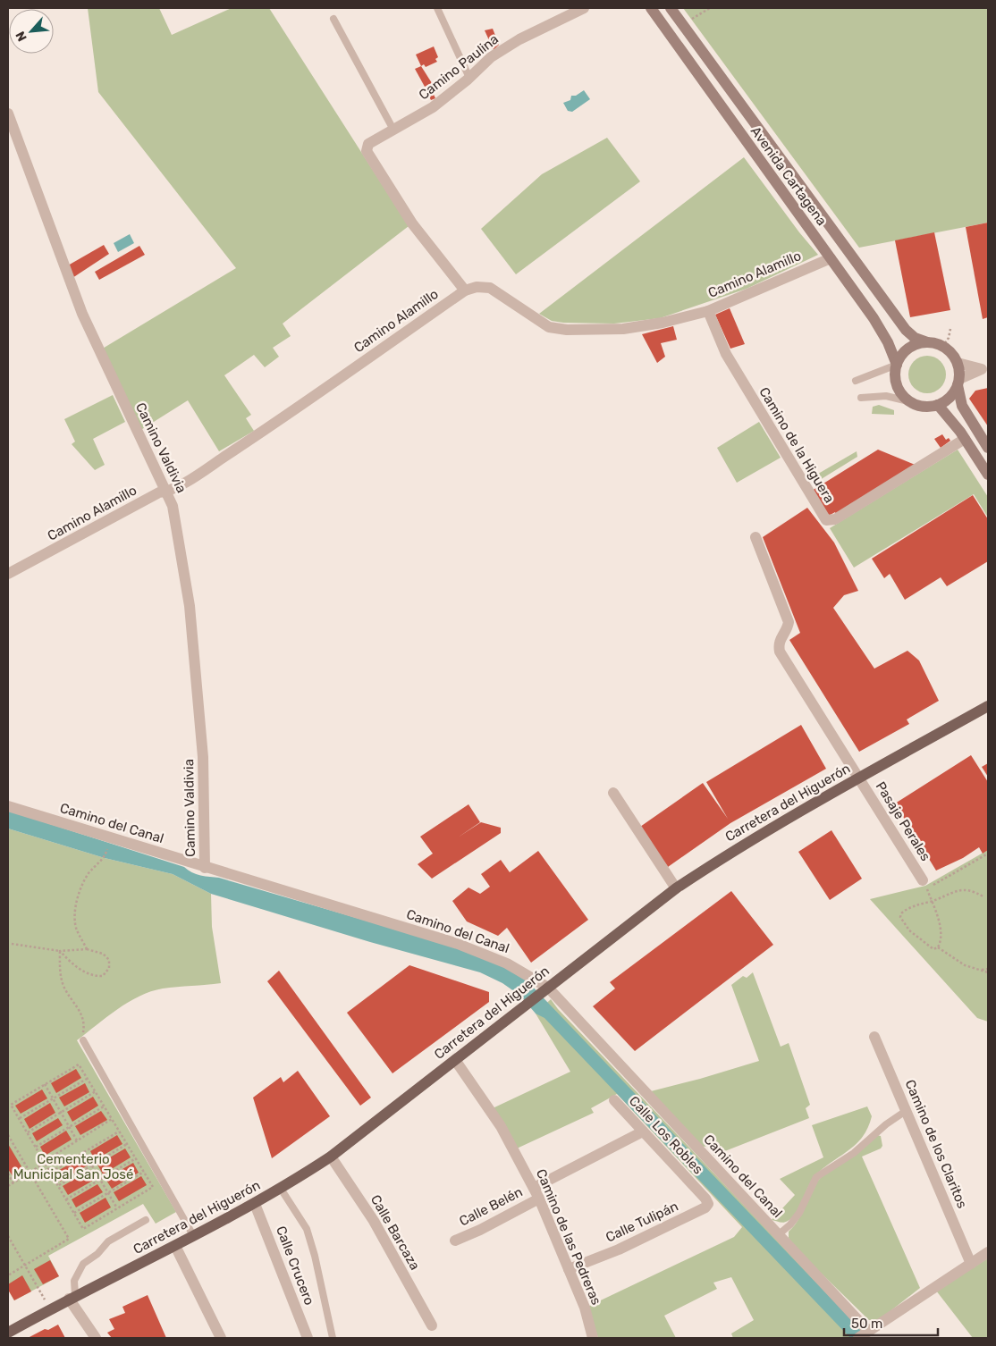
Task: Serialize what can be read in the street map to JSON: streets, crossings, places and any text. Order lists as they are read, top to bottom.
{
  "streets": {
    "main road": ["Avenida Cartagena", "Carretera del Higuerón"],
    "street": [
      "Camino Paulina",
      "Camino Alamillo",
      "Camino de la Higuera",
      "Camino Valdivia",
      "Pasaje Perales",
      "Camino del Canal",
      "Calle Los Robles",
      "Camino de los Claritos",
      "Calle Belén",
      "Calle Tulipán",
      "Calle Barcaza",
      "Camino de las Pedreras",
      "Calle Crucero"
    ]
  },
  "crossings": [
    ["Camino Paulina", "Camino Alamillo"],
    ["Avenida Cartagena", "Camino Alamillo"],
    ["Camino Alamillo", "Camino de la Higuera"],
    ["Camino Alamillo", "Camino Valdivia"],
    ["Camino Valdivia", "Camino del Canal"],
    ["Carretera del Higuerón", "Pasaje Perales"],
    ["Carretera del Higuerón", "Camino del Canal"],
    ["Carretera del Higuerón", "Calle Barcaza"],
    ["Carretera del Higuerón", "Camino de las Pedreras"],
    ["Carretera del Higuerón", "Calle Crucero"],
    ["Calle Los Robles", "Calle Tulipán"],
    ["Calle Belén", "Camino de las Pedreras"],
    ["Calle Tulipán", "Camino de las Pedreras"]
  ],
  "parks": ["Cementerio Municipal San José"],
  "scale_bar": "50 m",
  "north": "bottom left"
}
